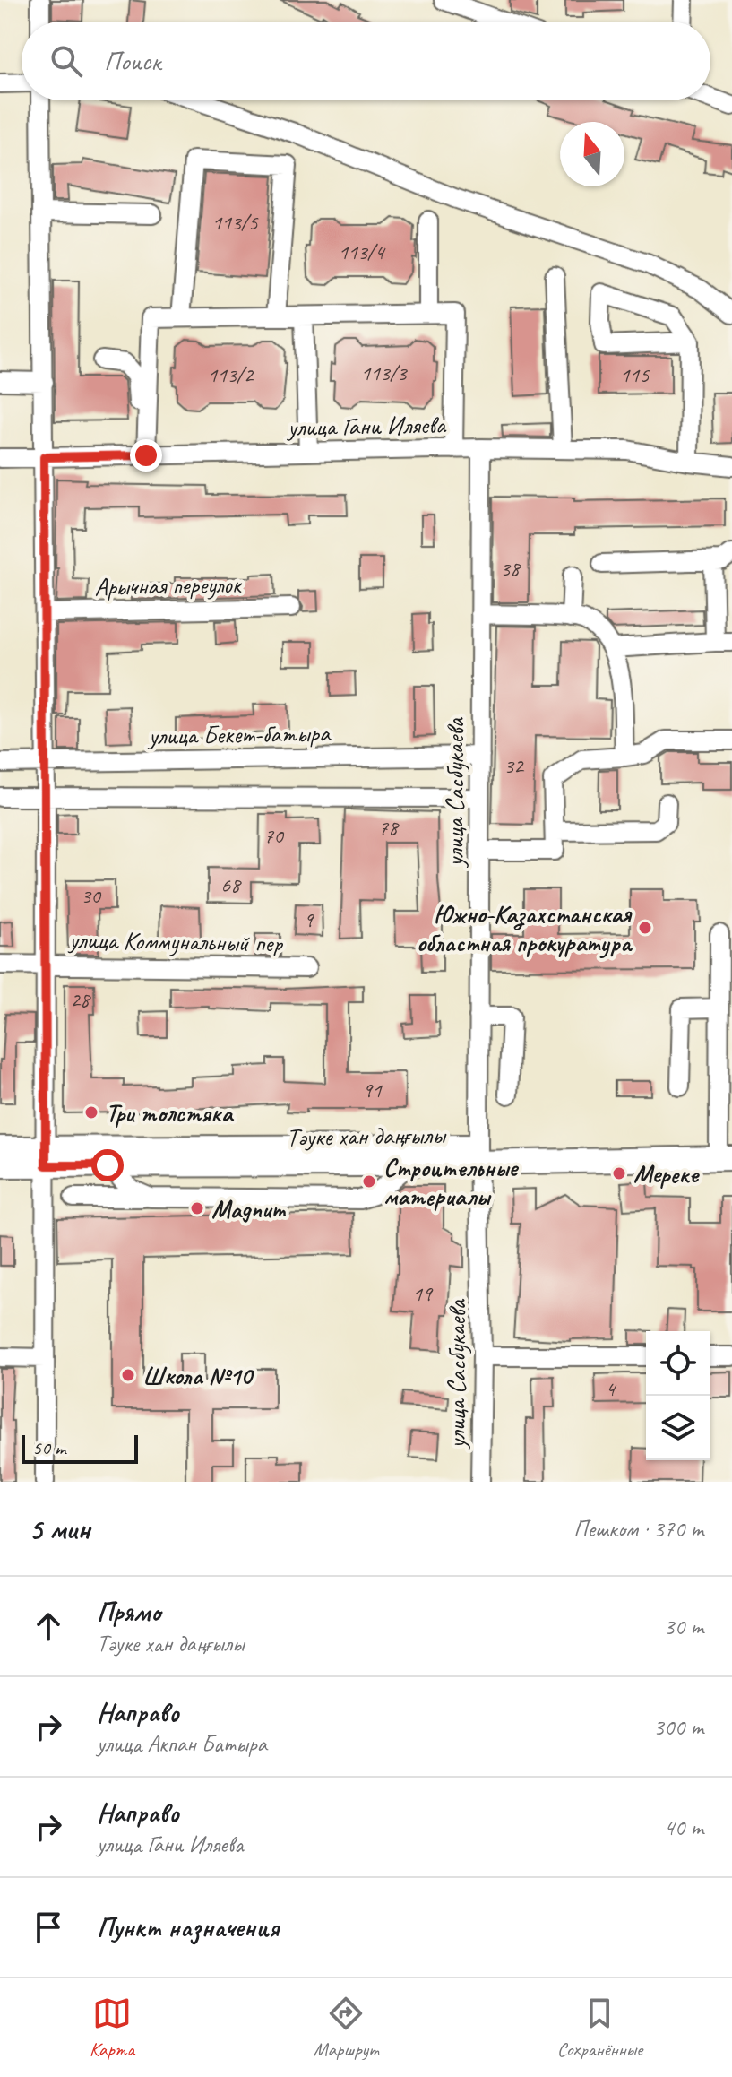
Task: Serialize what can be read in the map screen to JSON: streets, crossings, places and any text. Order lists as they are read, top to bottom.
{
  "streets": {
    "main road": ["Тәуке хан даңғылы"],
    "street": [
      "улица Гани Иляева",
      "Арычная переулок",
      "улица Бекет-батыра",
      "улица Сасбукаева",
      "улица Коммунальный пер"
    ]
  },
  "crossings": [
    ["улица Гани Иляева", "улица Сасбукаева"],
    ["улица Бекет-батыра", "улица Сасбукаева"],
    ["улица Сасбукаева", "Тәуке хан даңғылы"]
  ],
  "places": [
    "Южно-Казахстанская областная прокуратура",
    "Три толстяка",
    "Мереке",
    "Строительные материалы",
    "Magnum",
    "Школа №10"
  ],
  "house_numbers": [
    "113/5",
    "113/4",
    "113/3",
    "113/2",
    "115",
    "38",
    "32",
    "78",
    "70",
    "68",
    "30",
    "9",
    "28",
    "91",
    "19",
    "4"
  ],
  "scale_bar": "50 m",
  "north": "top",
  "page": {
    "search": "Поиск",
    "scale": "50 m",
    "heading": ["5 мин", "Пешком · 370 m"],
    "list": [
      ["Прямо", "Тәуке хан даңғылы", "30 m"],
      ["Направо", "улица Акпан Батыра", "300 m"],
      ["Направо", "улица Гани Иляева", "40 m"],
      "Пункт назначения"
    ],
    "nav": ["Карта", "Маршрут", "Сохранённые"]
  }
}
